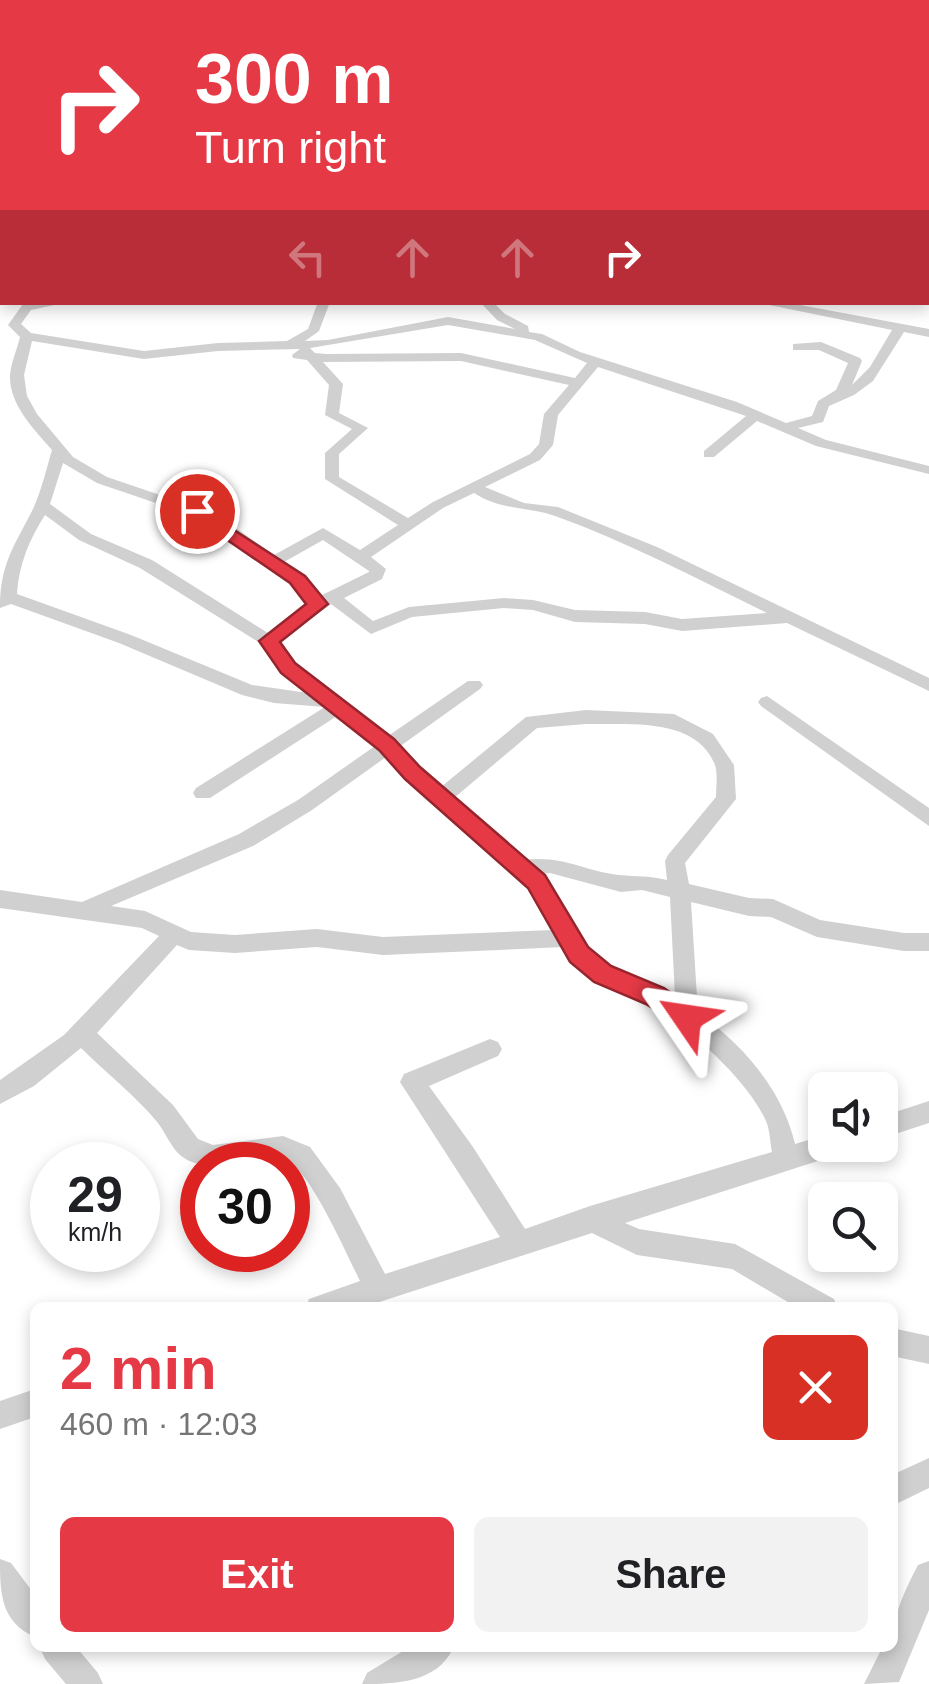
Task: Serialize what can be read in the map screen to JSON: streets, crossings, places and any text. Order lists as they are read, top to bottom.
{
  "page": {
    "turn": ["300 m", "Turn right"],
    "speed": "29 km/h",
    "limit": "30",
    "heading": ["2 min", "460 m · 12:03"],
    "buttons": ["Exit", "Share"]
  }
}
